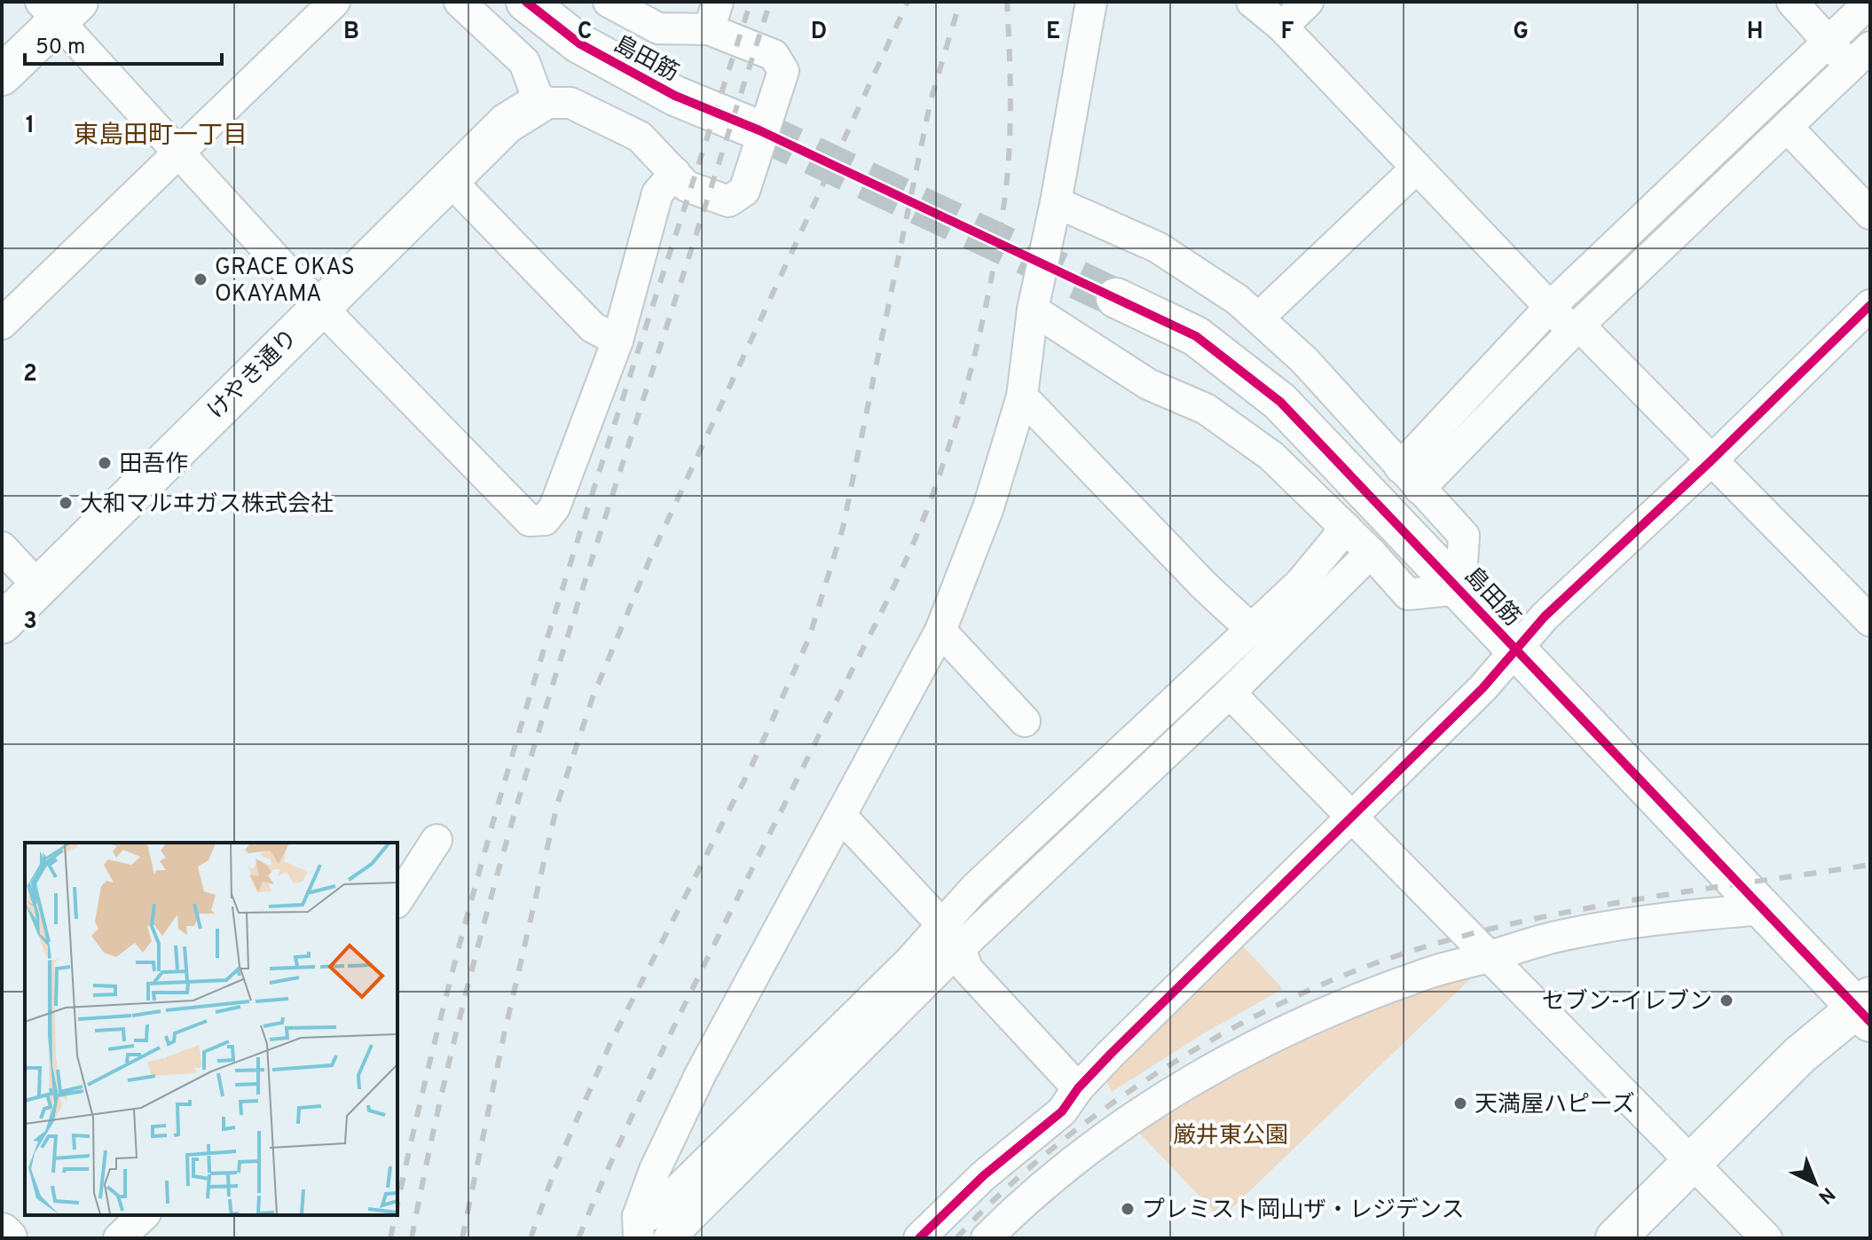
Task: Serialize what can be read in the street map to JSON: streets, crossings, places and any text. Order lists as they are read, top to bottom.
{
  "streets": {
    "street": ["島田筋", "けやき通り"]
  },
  "districts": ["東島田町一丁目"],
  "parks": ["厳井東公園"],
  "places": [
    "GRACE OKAS OKAYAMA",
    "田吾作",
    "大和マルヰガス株式会社",
    "セブン-イレブン",
    "天満屋ハピーズ",
    "プレミスト岡山ザ・レジデンス"
  ],
  "scale_bar": "50 m",
  "north": "bottom right",
  "grid": {
    "columns": [
      "B",
      "C",
      "D",
      "E",
      "F",
      "G",
      "H"
    ],
    "rows": ["1", "2", "3"]
  }
}
